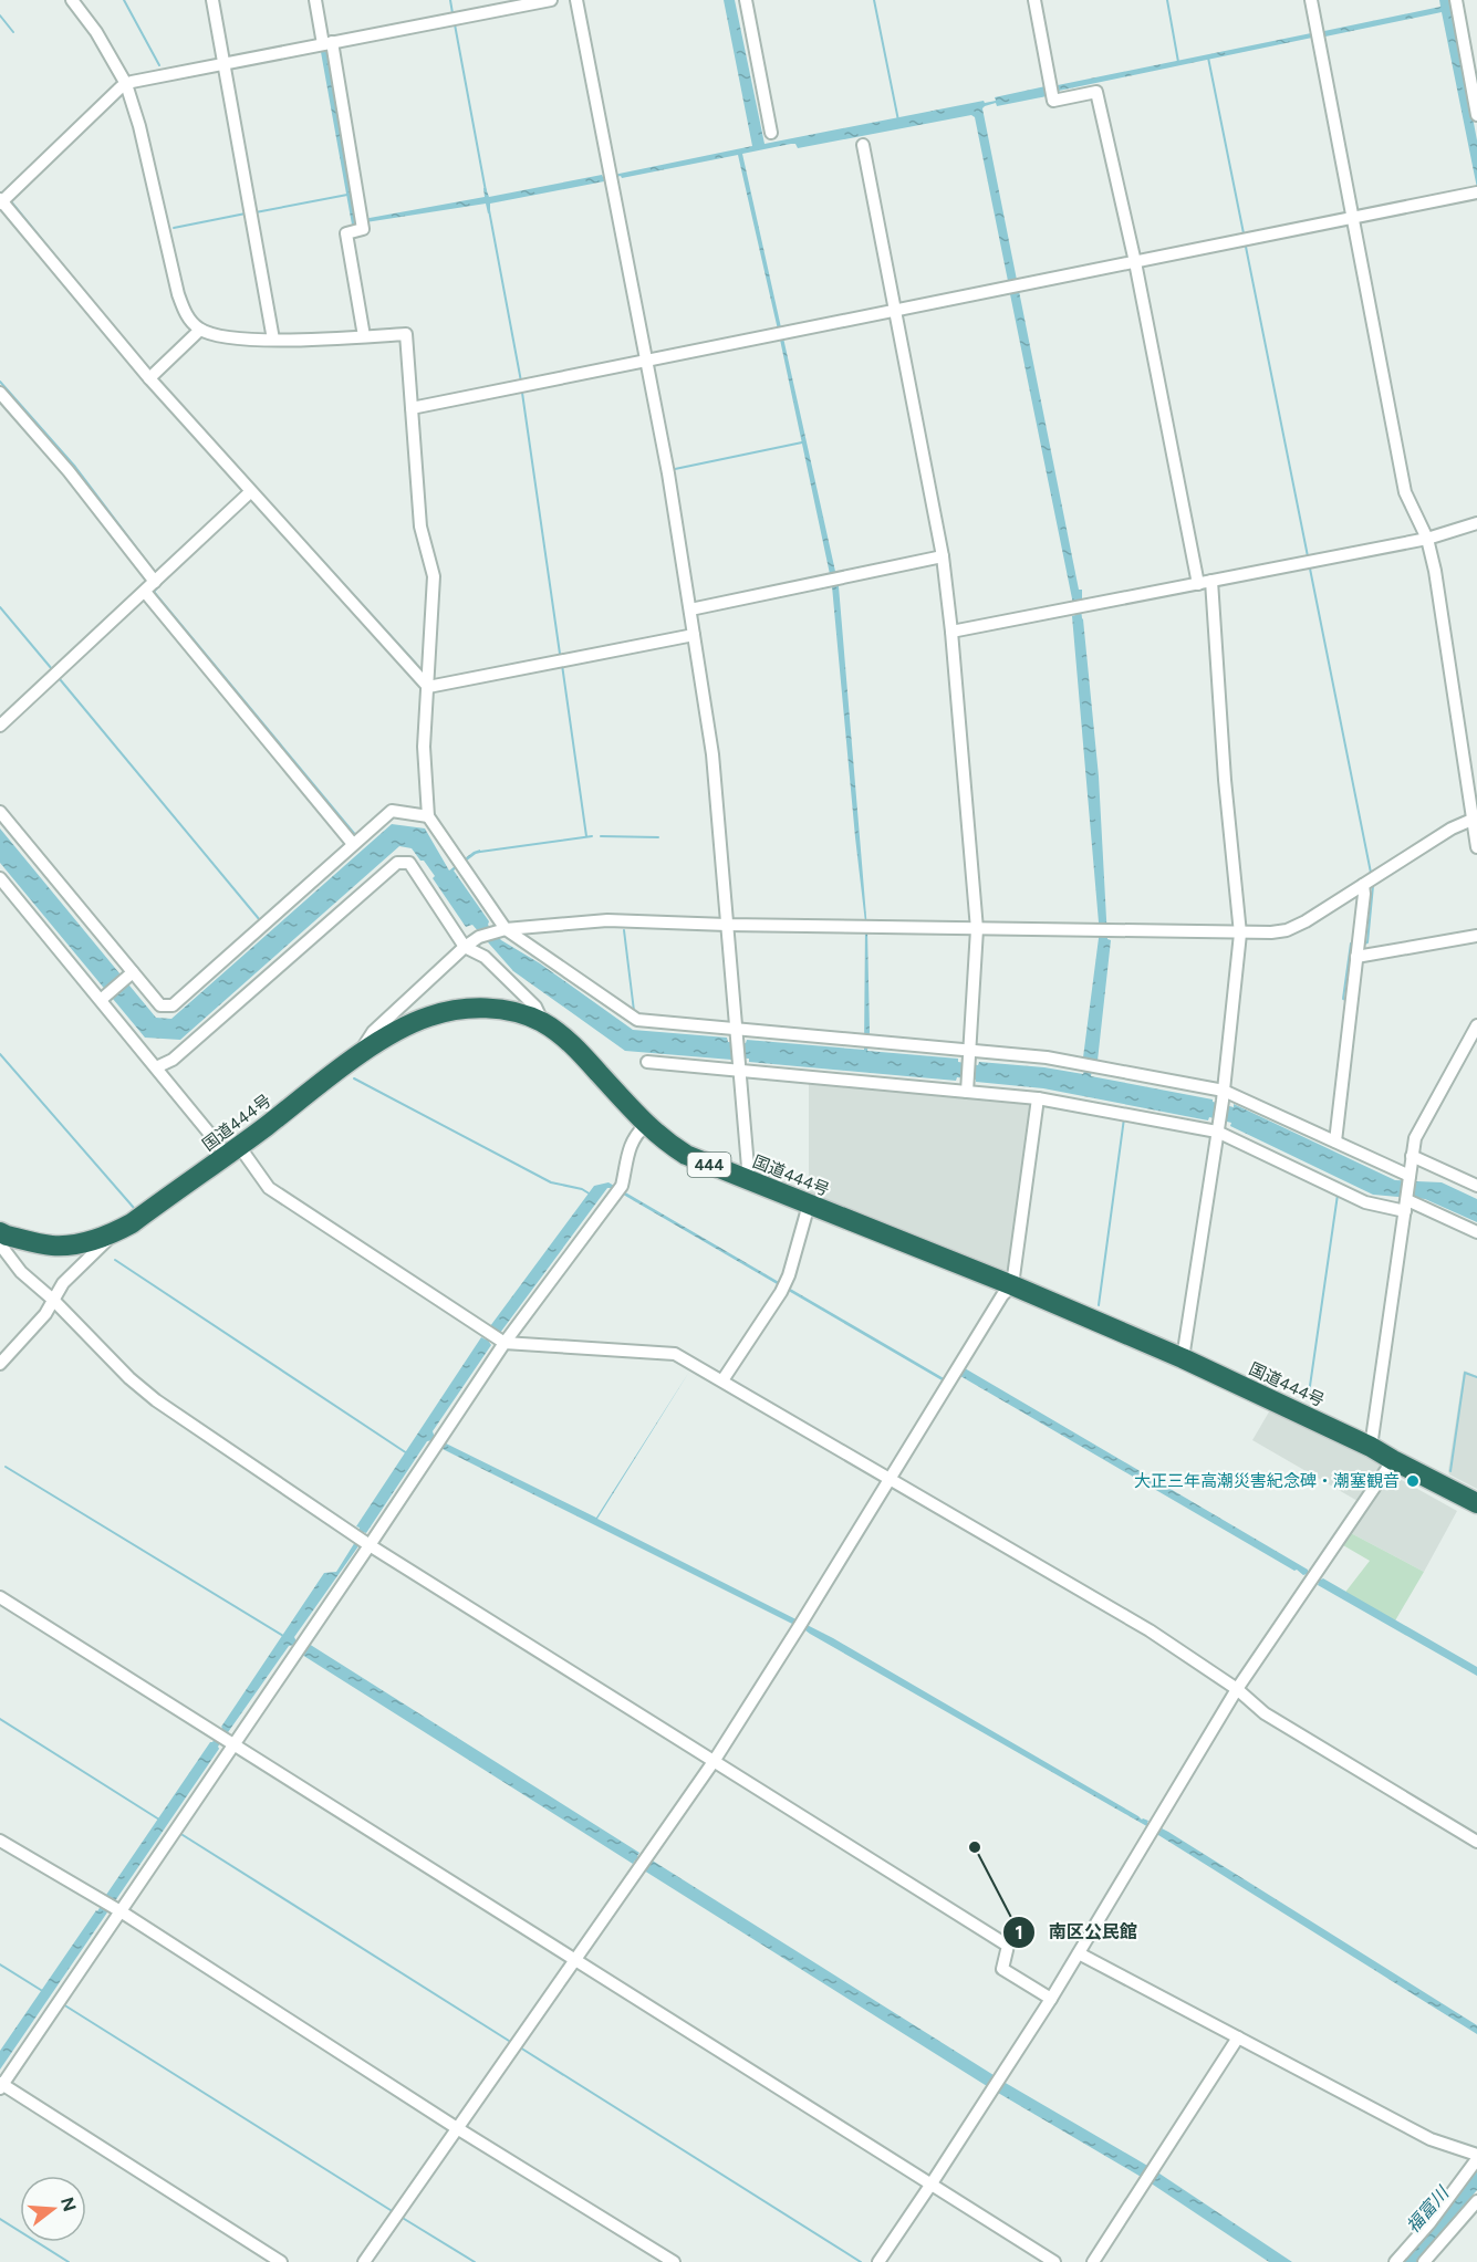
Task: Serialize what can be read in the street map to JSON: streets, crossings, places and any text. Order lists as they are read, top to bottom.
{
  "streets": {
    "highway": ["国道444号", "444"]
  },
  "water": ["福富川"],
  "places": ["大正三年高潮災害紀念碑・潮塞観音", "南区公民館"],
  "north": "right"
}
